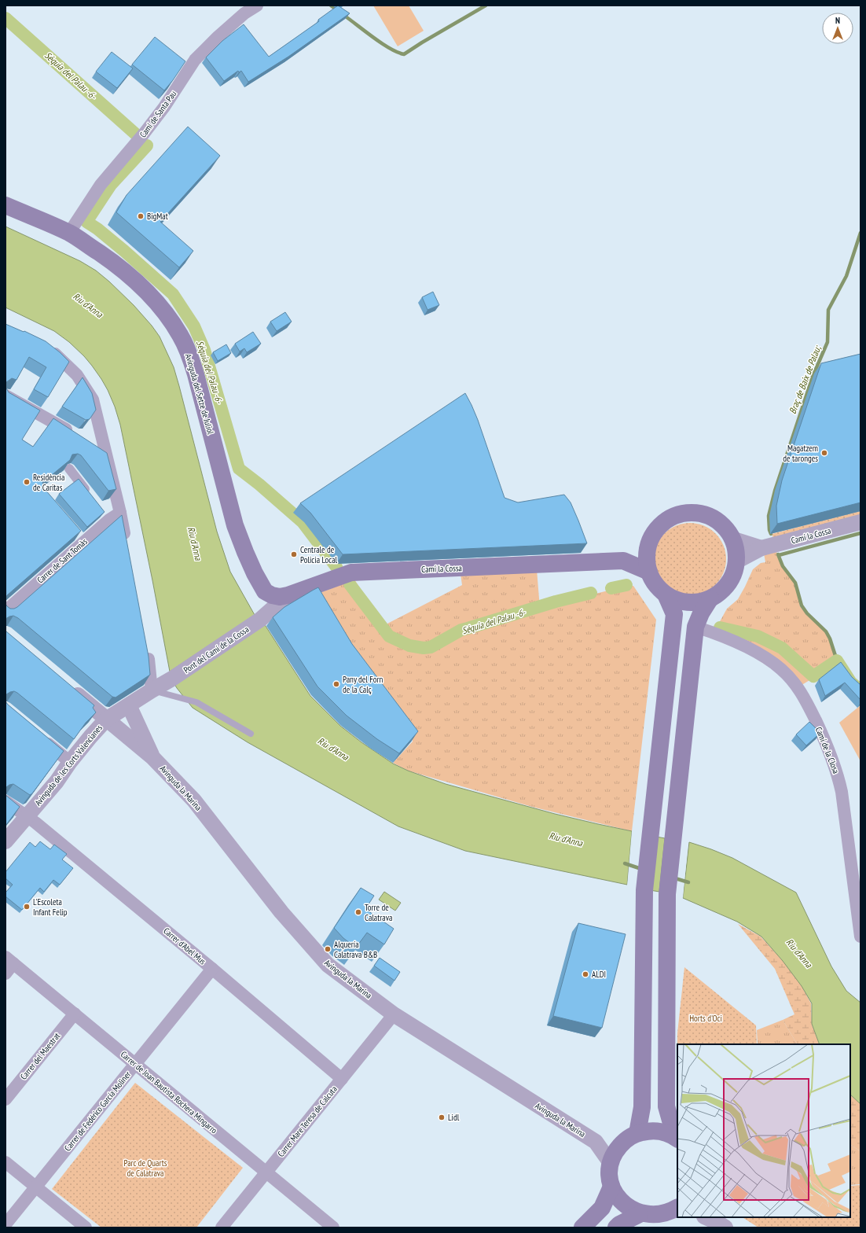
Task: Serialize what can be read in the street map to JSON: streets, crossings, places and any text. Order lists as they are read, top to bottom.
{
  "streets": {
    "main road": ["Avinguda del Setze de Juliol", "Camí la Cossa"],
    "street": [
      "Camí de Santa Pau",
      "Carrer de Sant Tomàs",
      "Pont del Camí de la Cossa",
      "Camí de la Closa",
      "Avinguda de les Corts Valencianes",
      "Avinguda la Marina",
      "Carrer d'Abel Mus",
      "Carrer del Maestrat",
      "Carrer de Joan Bautista Rochera Mingarro",
      "Carrer de Fedérico García Moliner",
      "Carrer Mare Teresa de Calcuta"
    ]
  },
  "crossings": [
    ["Camí de Santa Pau", "Avinguda del Setze de Juliol"],
    ["Avinguda del Setze de Juliol", "Camí la Cossa"],
    ["Pont del Camí de la Cossa", "Avinguda de les Corts Valencianes"],
    ["Avinguda de les Corts Valencianes", "Carrer d'Abel Mus"],
    ["Avinguda la Marina", "Carrer Mare Teresa de Calcuta"],
    ["Carrer d'Abel Mus", "Carrer de Fedérico García Moliner"],
    ["Carrer d'Abel Mus", "Carrer Mare Teresa de Calcuta"],
    ["Carrer del Maestrat", "Carrer de Joan Bautista Rochera Mingarro"],
    ["Carrer de Joan Bautista Rochera Mingarro", "Carrer de Fedérico García Moliner"],
    ["Carrer de Joan Bautista Rochera Mingarro", "Carrer Mare Teresa de Calcuta"]
  ],
  "water": ["Séquia del Palau -6-", "Riu d'Anna", "Braç de Baix de Palau;"],
  "parks": ["Horts d'Oci", "Parc de Quarts de Calatrava"],
  "places": [
    "BigMat",
    "Magatzem de taronges",
    "Residència de Caritas",
    "Centrale de Policia Local",
    "Pany del Forn de la Calç",
    "L'Escoleta Infant Felip",
    "Torre de Calatrava",
    "Alquería Calatrava B&B",
    "ALDI",
    "Lidl"
  ],
  "north": "top"
}
